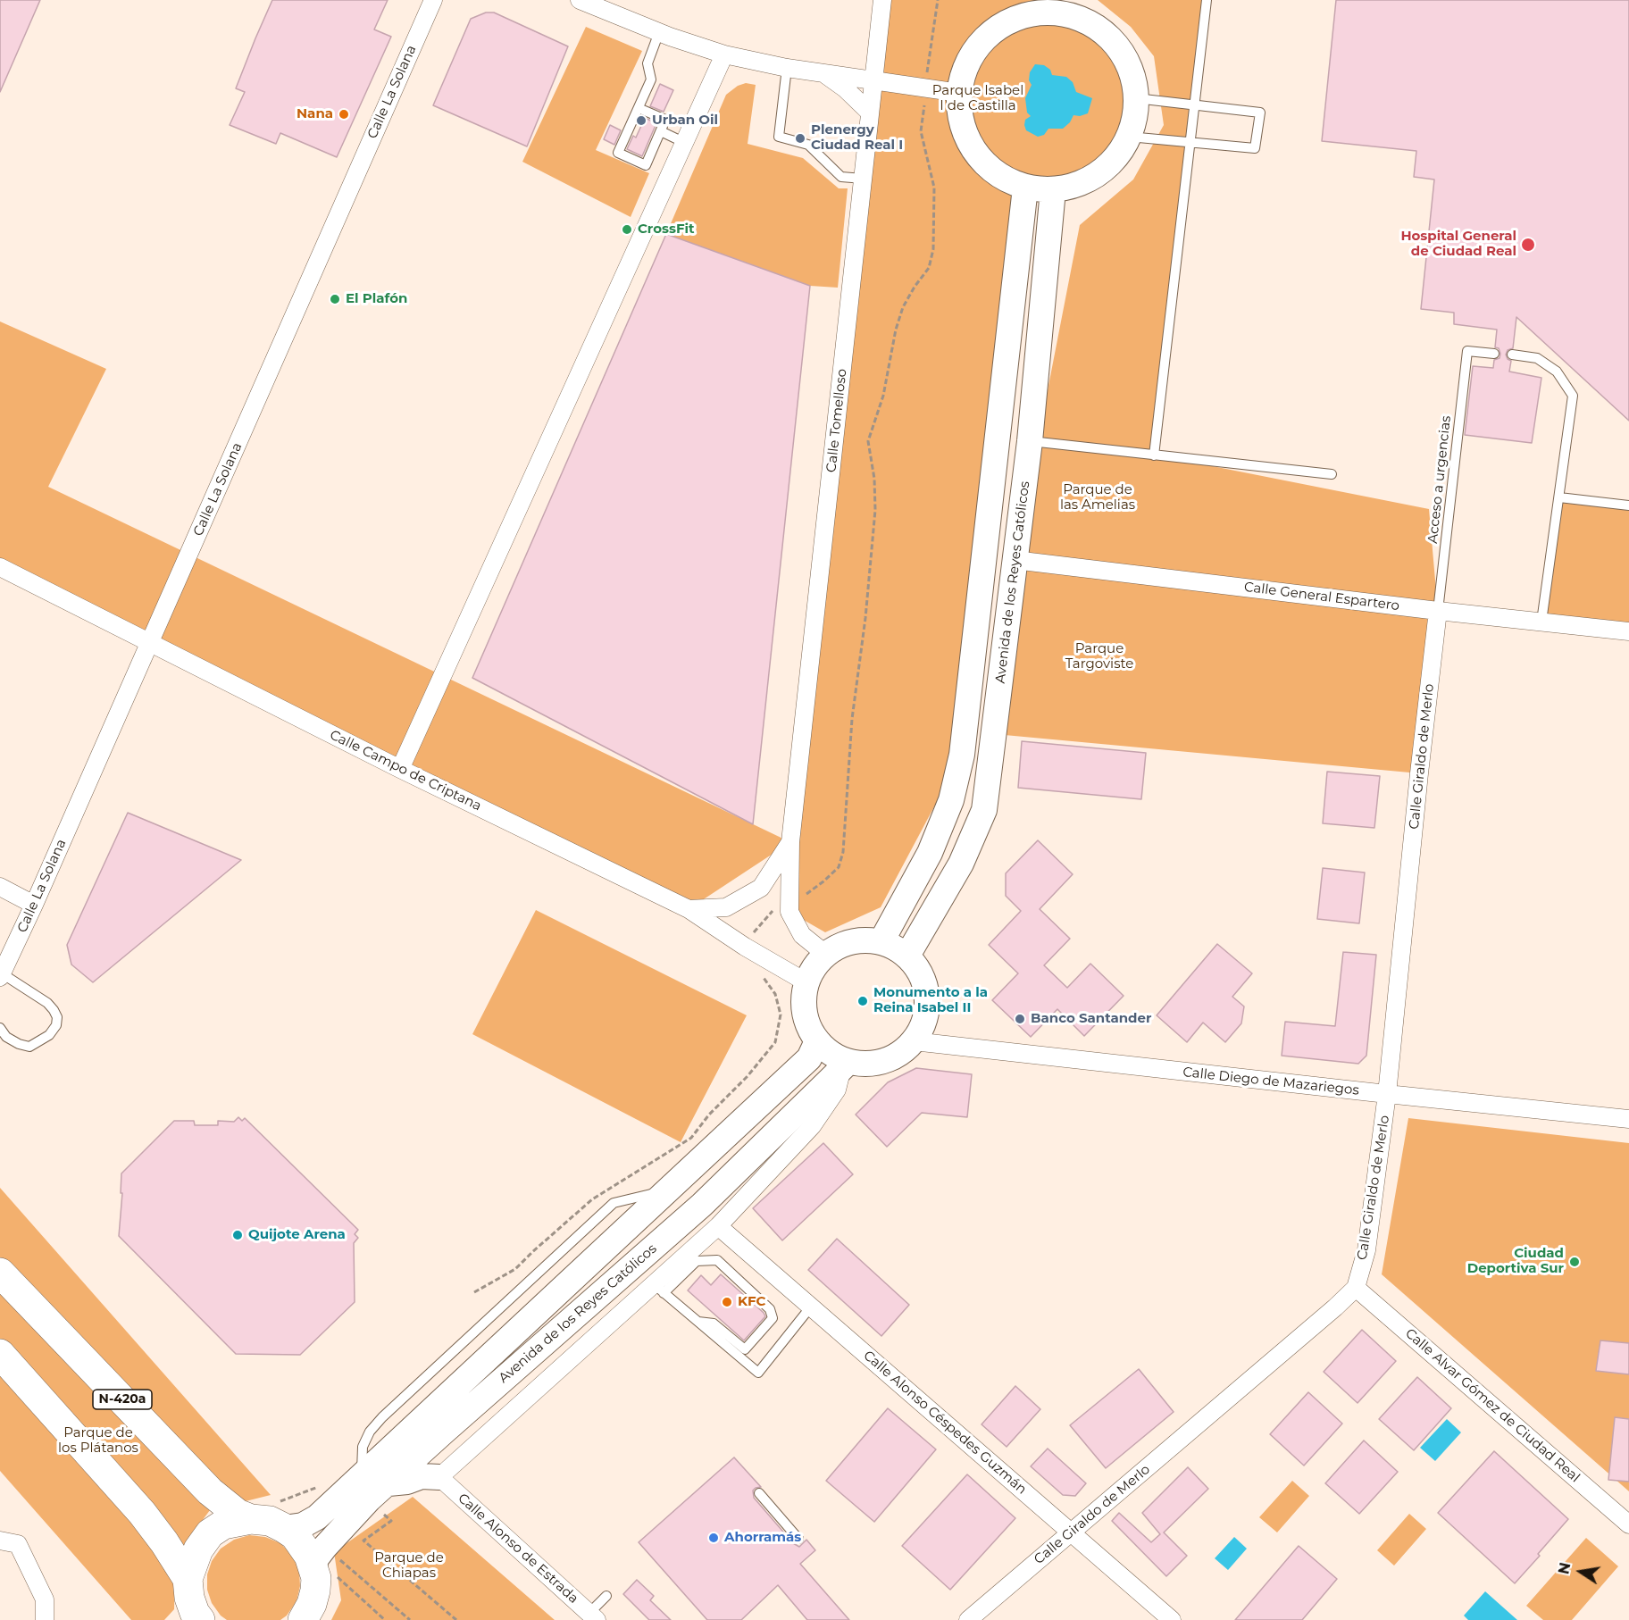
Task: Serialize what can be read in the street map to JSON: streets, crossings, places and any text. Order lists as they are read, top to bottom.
{
  "streets": {
    "highway": ["N-420a"],
    "main road": ["Avenida de los Reyes Católicos"],
    "street": [
      "Calle La Solana",
      "Calle Tomelloso",
      "Calle General Espartero",
      "Calle Giraldo de Merlo",
      "Calle Campo de Criptana",
      "Calle Diego de Mazariegos",
      "Calle Alvar Gómez de Ciudad Real",
      "Calle Alonso Céspedes Guzmán",
      "Calle Alonso de Estrada"
    ],
    "lane": ["Acceso a urgencias"]
  },
  "crossings": [
    ["Calle La Solana", "Calle Campo de Criptana"],
    ["Calle Tomelloso", "Avenida de los Reyes Católicos"],
    ["Calle Tomelloso", "Calle Campo de Criptana"],
    ["Calle Tomelloso", "Calle Diego de Mazariegos"],
    ["Acceso a urgencias", "Calle General Espartero"],
    ["Acceso a urgencias", "Calle Giraldo de Merlo"],
    ["Avenida de los Reyes Católicos", "Calle General Espartero"],
    ["Avenida de los Reyes Católicos", "Calle Campo de Criptana"],
    ["Avenida de los Reyes Católicos", "Calle Diego de Mazariegos"],
    ["Avenida de los Reyes Católicos", "N-420a"],
    ["Calle General Espartero", "Calle Giraldo de Merlo"],
    ["Calle Giraldo de Merlo", "Calle Diego de Mazariegos"],
    ["Calle Giraldo de Merlo", "Calle Alvar Gómez de Ciudad Real"],
    ["Calle Giraldo de Merlo", "Calle Alonso Céspedes Guzmán"],
    ["Calle Campo de Criptana", "Calle Diego de Mazariegos"]
  ],
  "parks": [
    "Parque Isabel I de Castilla",
    "Parque de las Amelias",
    "Parque Targoviste",
    "Parque de los Plátanos",
    "Parque de Chiapas"
  ],
  "places": [
    "Nana",
    "Urban Oil",
    "Plenergy Ciudad Real I",
    "CrossFit",
    "Hospital General de Ciudad Real",
    "El Plafón",
    "Monumento a la Reina Isabel II",
    "Banco Santander",
    "Quijote Arena",
    "Ciudad Deportiva Sur",
    "KFC",
    "Ahorramás"
  ],
  "north": "left"
}
